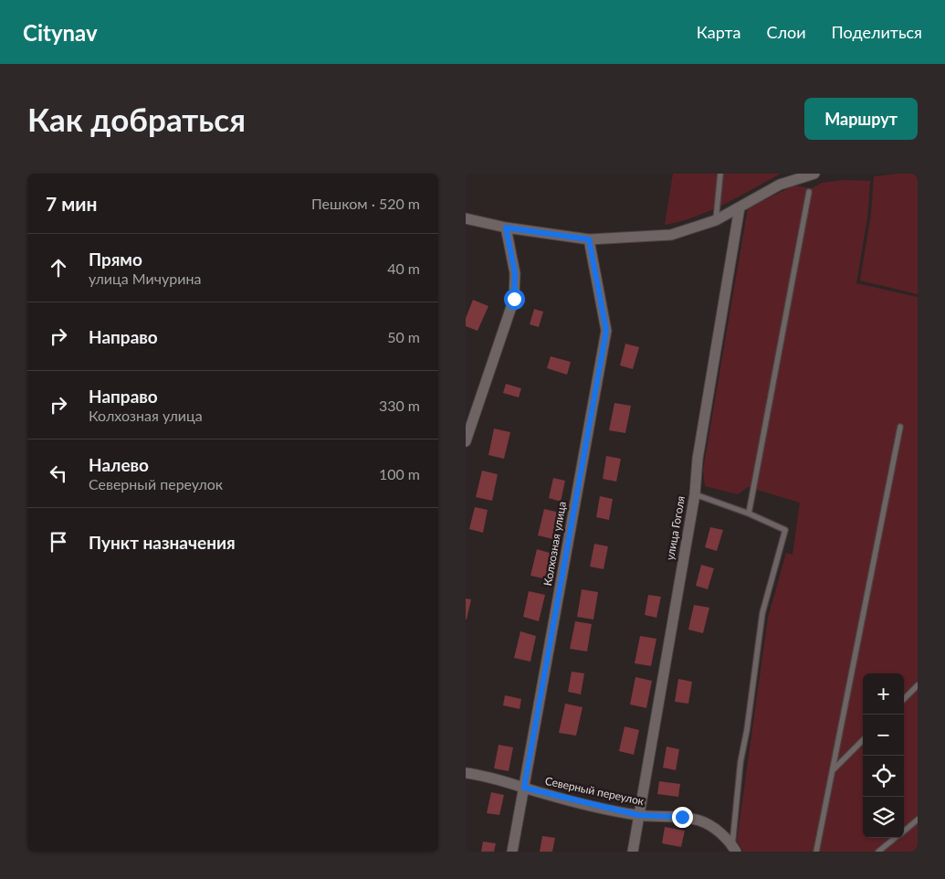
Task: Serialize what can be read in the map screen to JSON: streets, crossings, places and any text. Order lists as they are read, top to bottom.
{
  "streets": {
    "street": ["улица Гоголя", "Колхозная улица", "Северный переулок"]
  },
  "crossings": [
    ["улица Гоголя", "Северный переулок"],
    ["Колхозная улица", "Северный переулок"]
  ],
  "page": {
    "header": "Citynav",
    "nav": ["Карта", "Слои", "Поделиться"],
    "buttons": "Маршрут",
    "title": "Как добраться",
    "heading": ["7 мин", "Пешком · 520 m"],
    "list": [
      ["Прямо", "улица Мичурина", "40 m"],
      ["Направо", "50 m"],
      ["Направо", "Колхозная улица", "330 m"],
      ["Налево", "Северный переулок", "100 m"],
      "Пункт назначения"
    ],
    "map_buttons": ["+", "−"]
  }
}
